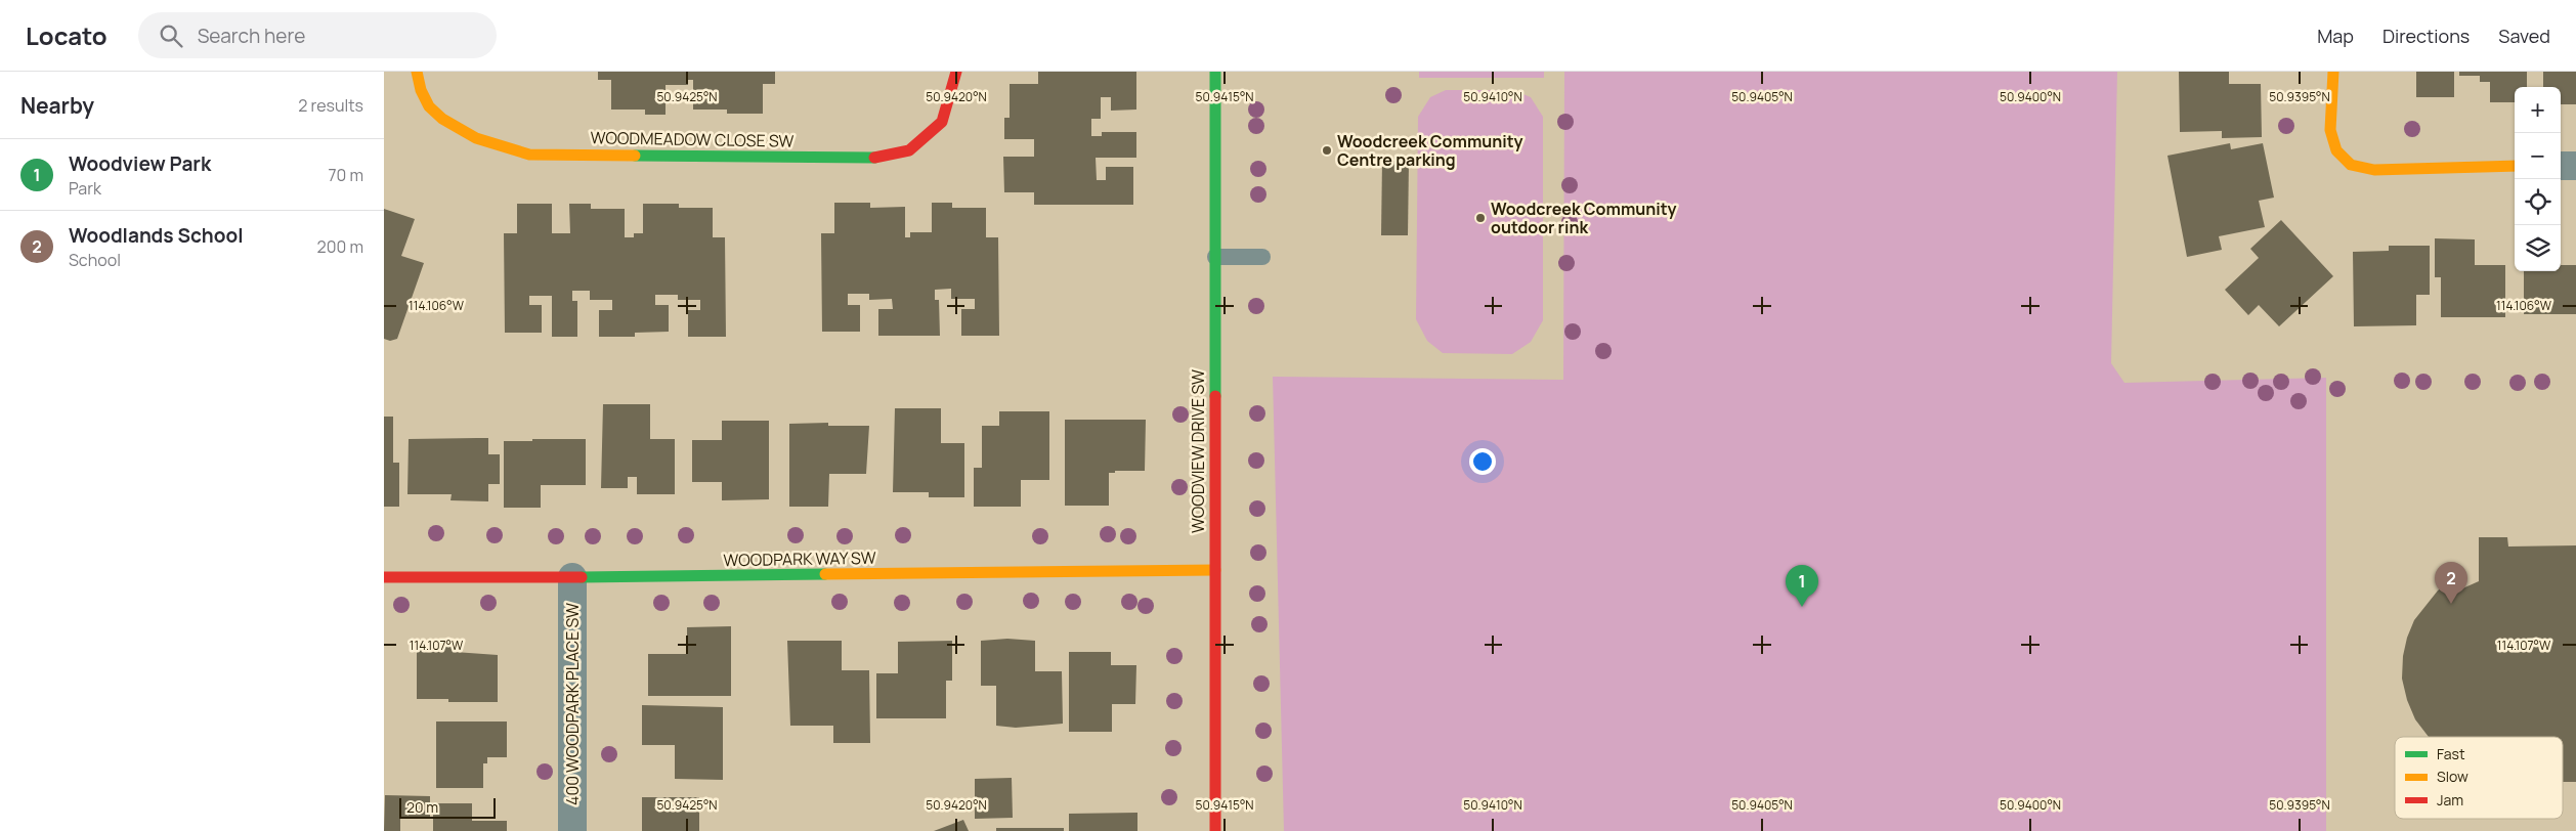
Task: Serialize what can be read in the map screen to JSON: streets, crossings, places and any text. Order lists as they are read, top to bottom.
{
  "streets": {
    "street": [
      "WOODMEADOW CLOSE SW",
      "WOODVIEW DRIVE SW",
      "WOODPARK WAY SW",
      "400 WOODPARK PLACE SW"
    ]
  },
  "crossings": [
    ["WOODVIEW DRIVE SW", "WOODPARK WAY SW"],
    ["WOODPARK WAY SW", "400 WOODPARK PLACE SW"]
  ],
  "places": ["Woodcreek Community Centre parking", "Woodcreek Community outdoor rink"],
  "legend": ["Fast", "Slow", "Jam"],
  "scale_bar": "20 m",
  "page": {
    "header": "Locato",
    "search": "Search here",
    "nav": ["Map", "Directions", "Saved"],
    "heading": ["Nearby", "2 results"],
    "map_buttons": ["+", "−"],
    "list": [
      {
        "mark": "1",
        "name": "Woodview Park",
        "note": "Park",
        "value": "70 m"
      },
      {
        "mark": "2",
        "name": "Woodlands School",
        "note": "School",
        "value": "200 m"
      }
    ],
    "pins": ["2", "1"],
    "scale": "20 m"
  },
  "coordinates": [
    "50.9425°N",
    "50.9420°N",
    "50.9415°N",
    "50.9410°N",
    "50.9405°N",
    "50.9400°N",
    "50.9395°N",
    "114.106°W",
    "114.107°W"
  ]
}
